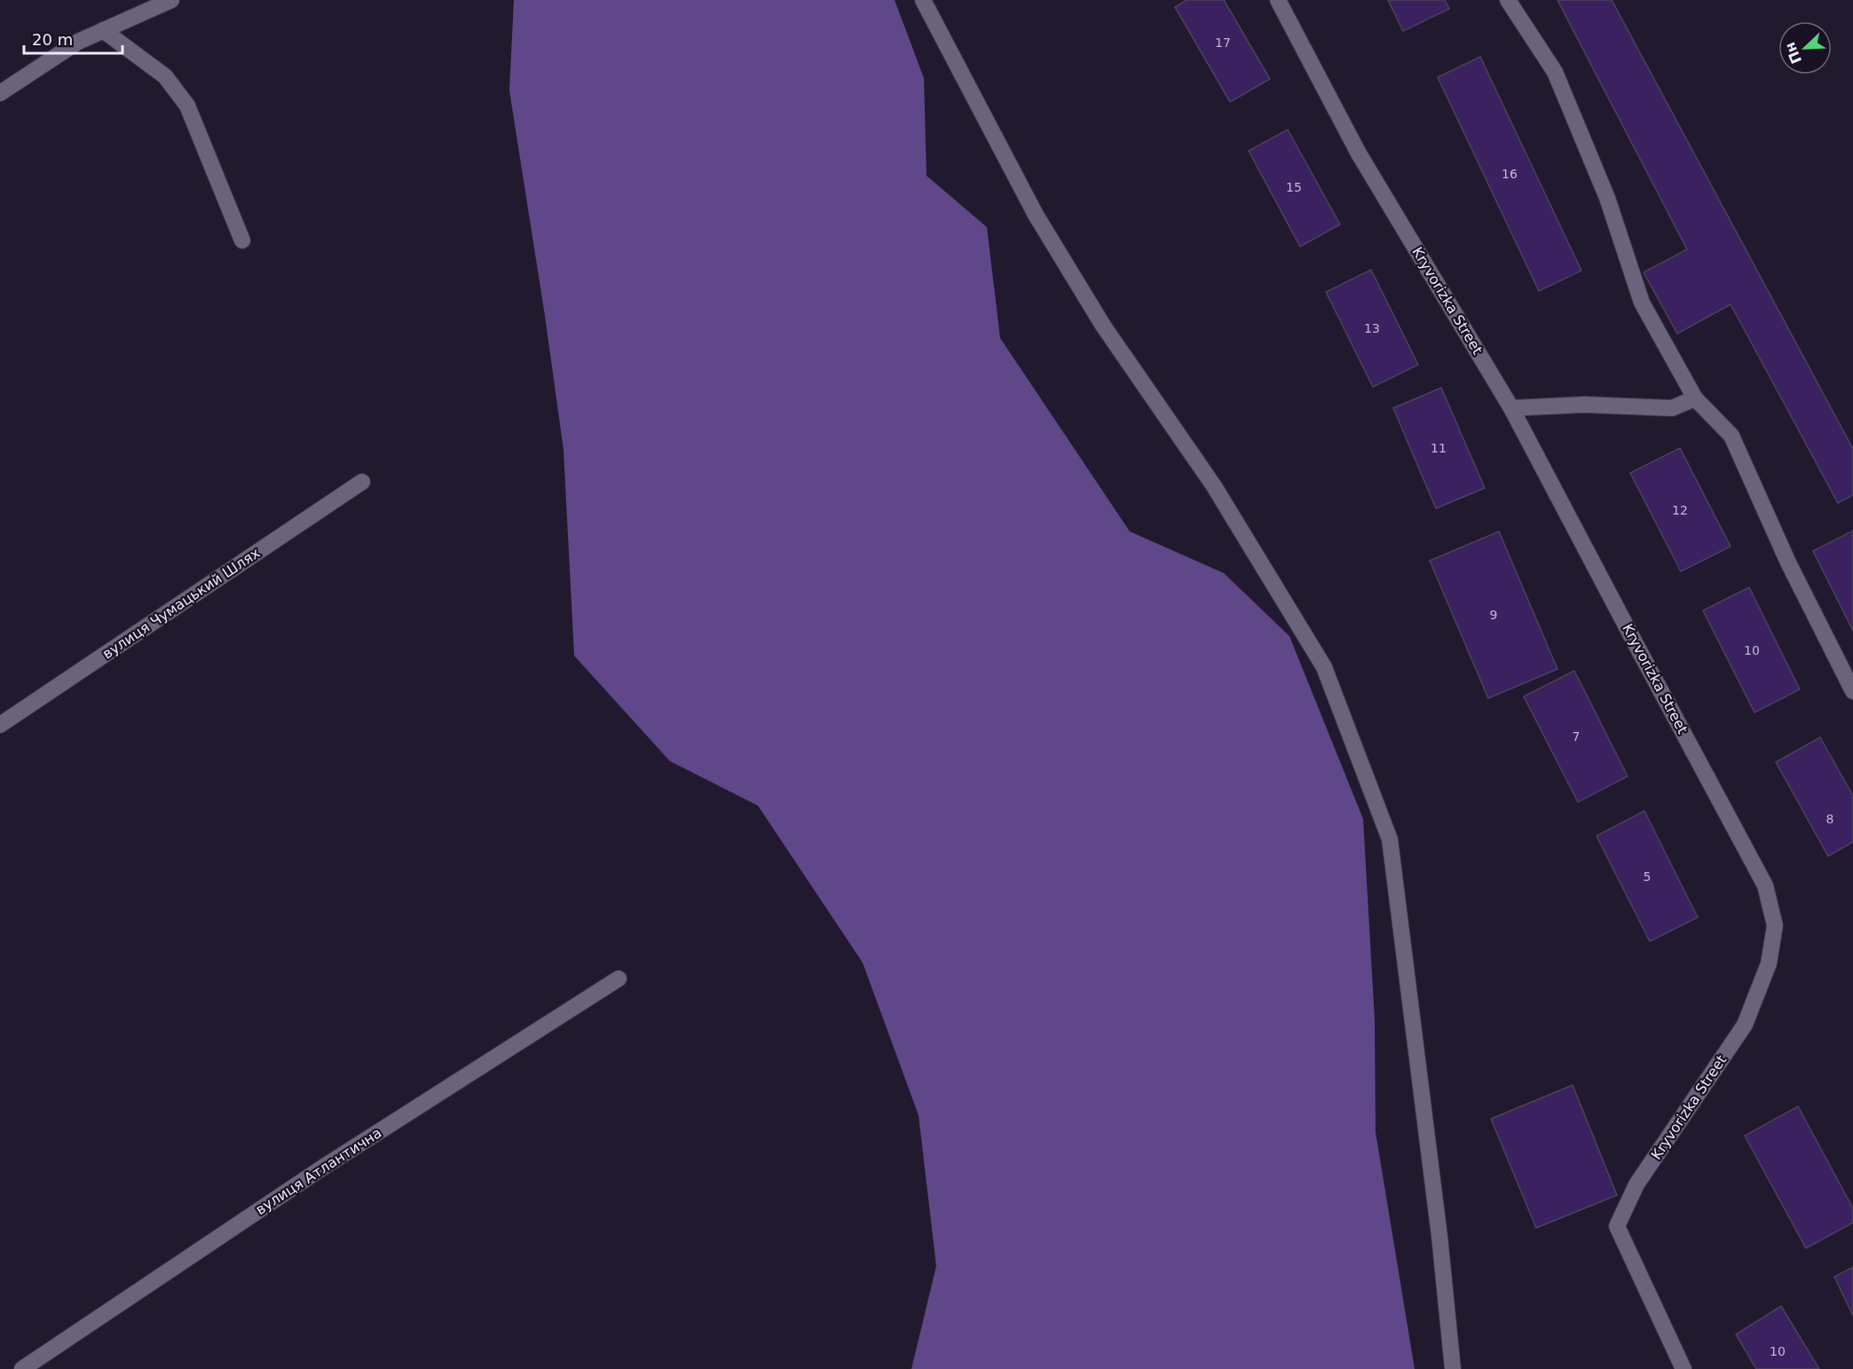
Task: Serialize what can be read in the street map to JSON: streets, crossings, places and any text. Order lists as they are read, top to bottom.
{
  "streets": {
    "street": ["Kryvorizka Street", "вулиця Чумацький Шлях", "вулиця Атлантична"]
  },
  "house_numbers": [
    "17",
    "16",
    "15",
    "13",
    "11",
    "12",
    "9",
    "10",
    "7",
    "8",
    "5",
    "10"
  ],
  "scale_bar": "20 m",
  "north": "bottom left"
}
